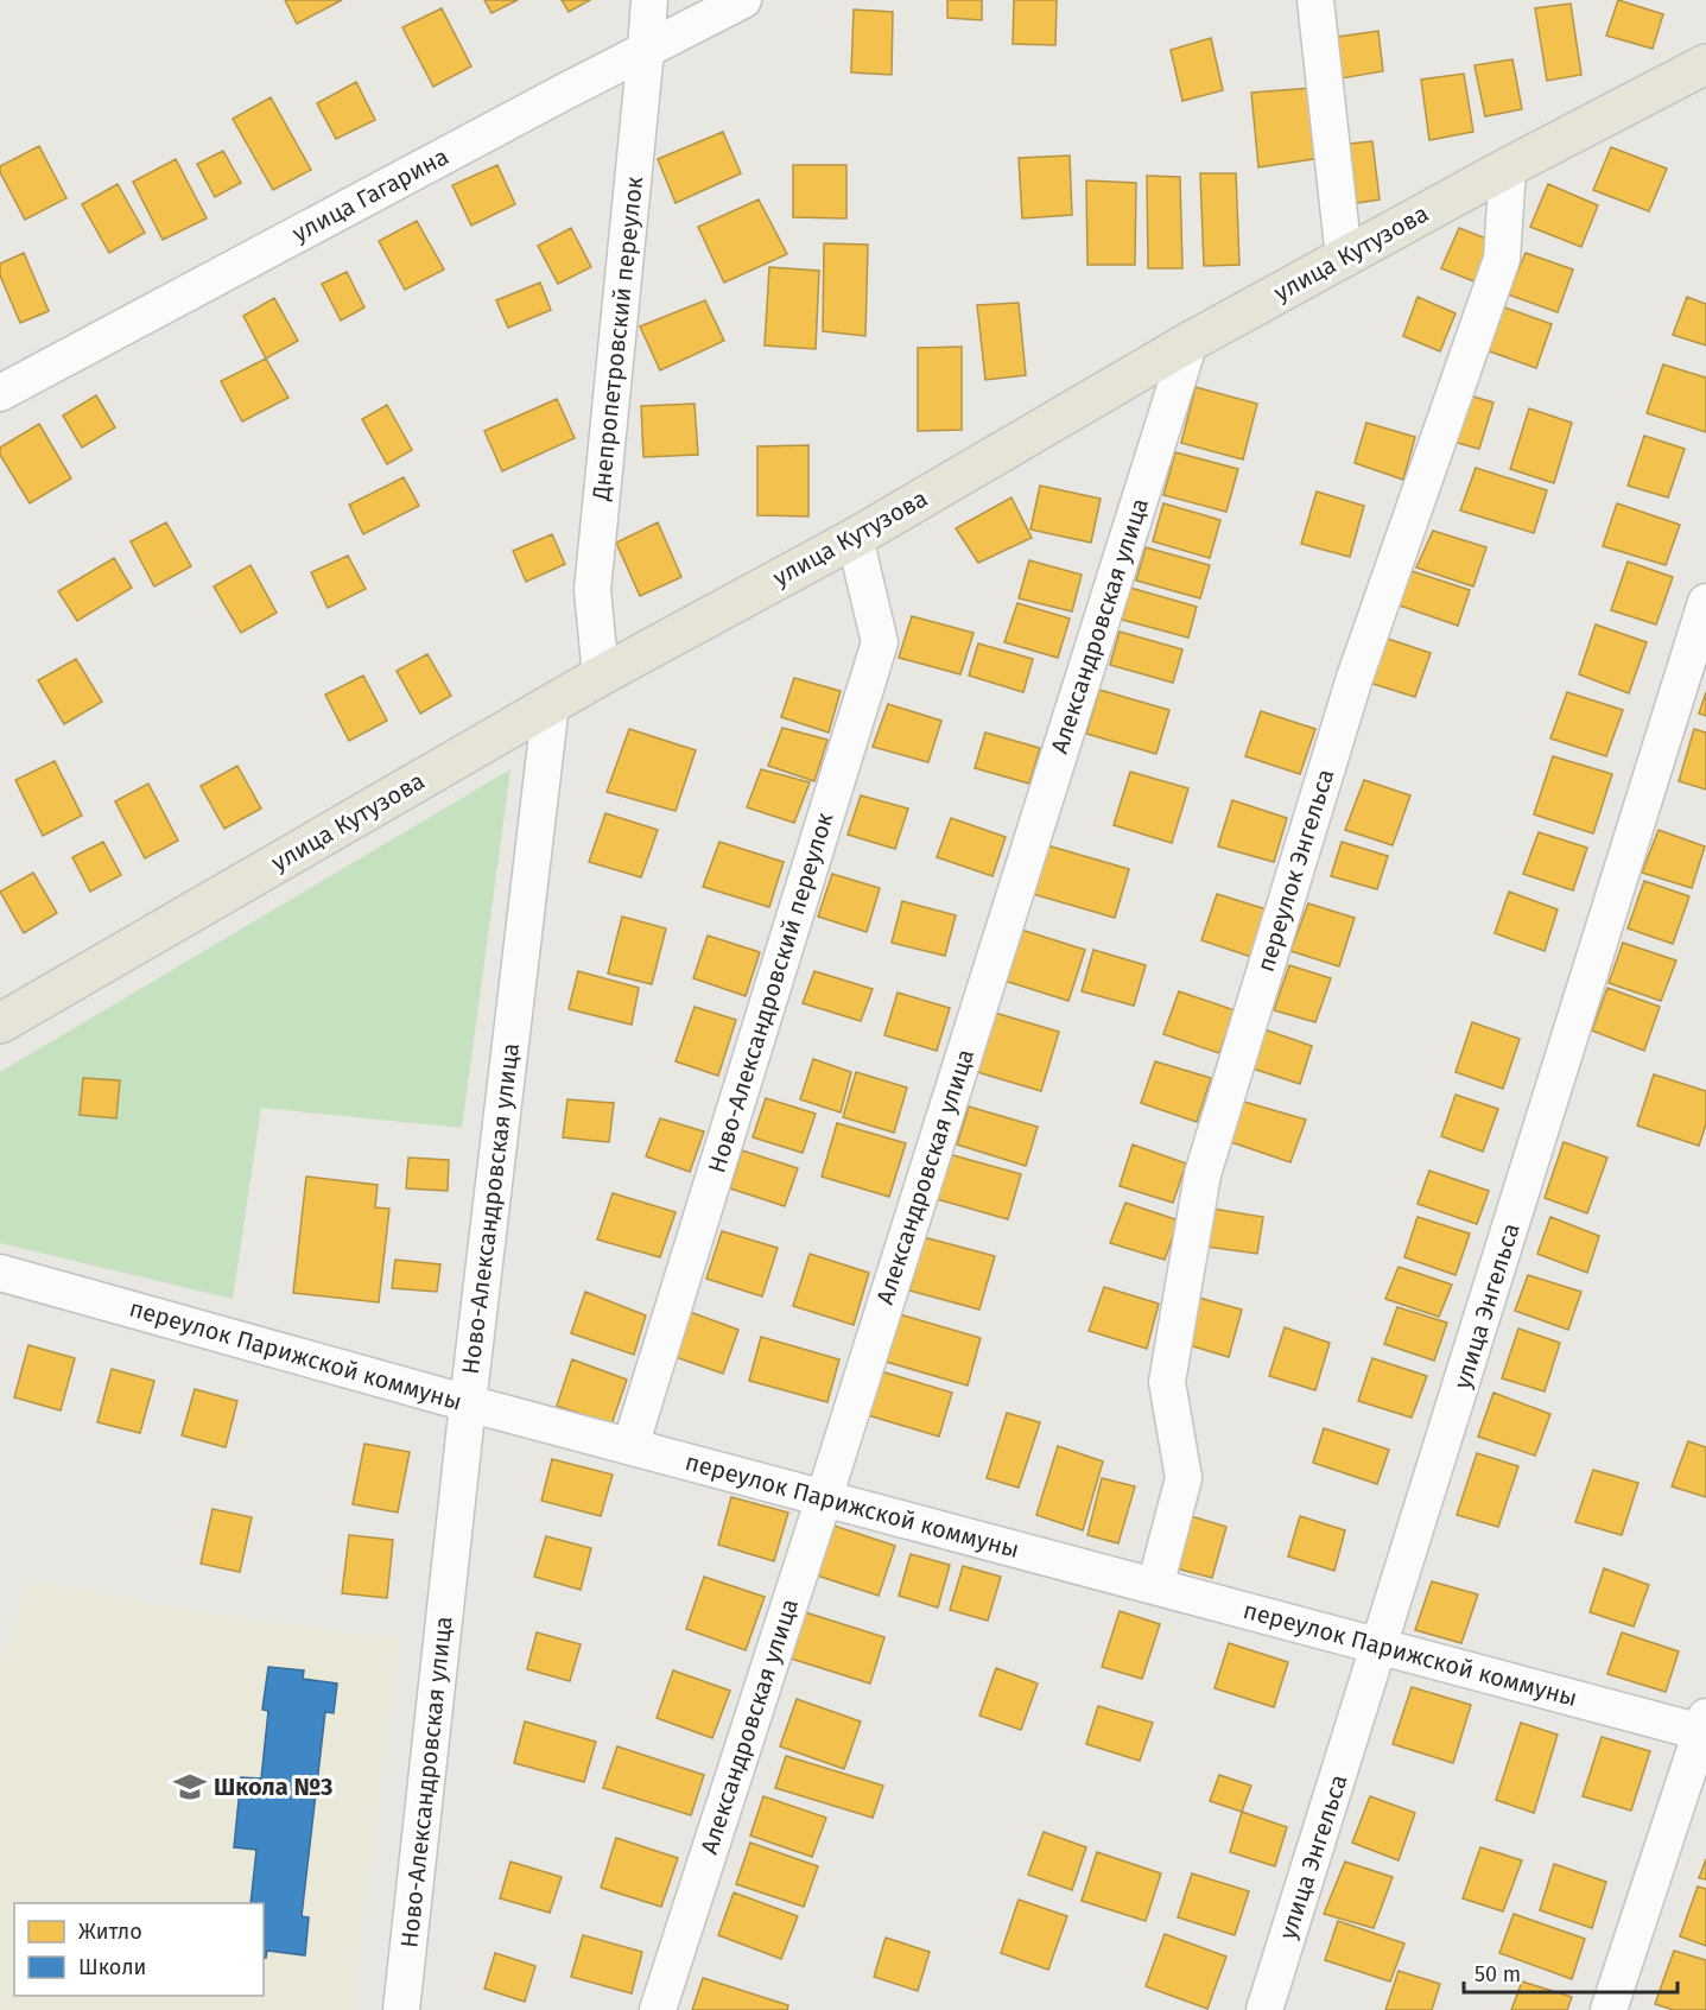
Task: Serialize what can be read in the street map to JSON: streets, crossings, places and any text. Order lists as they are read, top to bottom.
{
  "streets": {
    "main road": ["улица Кутузова"],
    "street": [
      "улица Гагарина",
      "Днепропетровский переулок",
      "Александровская улица",
      "переулок Энгельса",
      "Ново-Александровский переулок",
      "Ново-Александровская улица",
      "улица Энгельса",
      "переулок Парижской коммуны"
    ]
  },
  "crossings": [
    ["улица Гагарина", "Днепропетровский переулок"],
    ["улица Кутузова", "Днепропетровский переулок"],
    ["улица Кутузова", "Александровская улица"],
    ["улица Кутузова", "переулок Энгельса"],
    ["улица Кутузова", "Ново-Александровский переулок"],
    ["улица Кутузова", "Ново-Александровская улица"],
    ["Александровская улица", "переулок Парижской коммуны"],
    ["переулок Энгельса", "переулок Парижской коммуны"],
    ["Ново-Александровский переулок", "переулок Парижской коммуны"],
    ["Ново-Александровская улица", "переулок Парижской коммуны"],
    ["улица Энгельса", "переулок Парижской коммуны"]
  ],
  "places": {
    "school or university": ["Школа №3"]
  },
  "legend": ["Житло", "Школи"],
  "scale_bar": "50 m"
}
